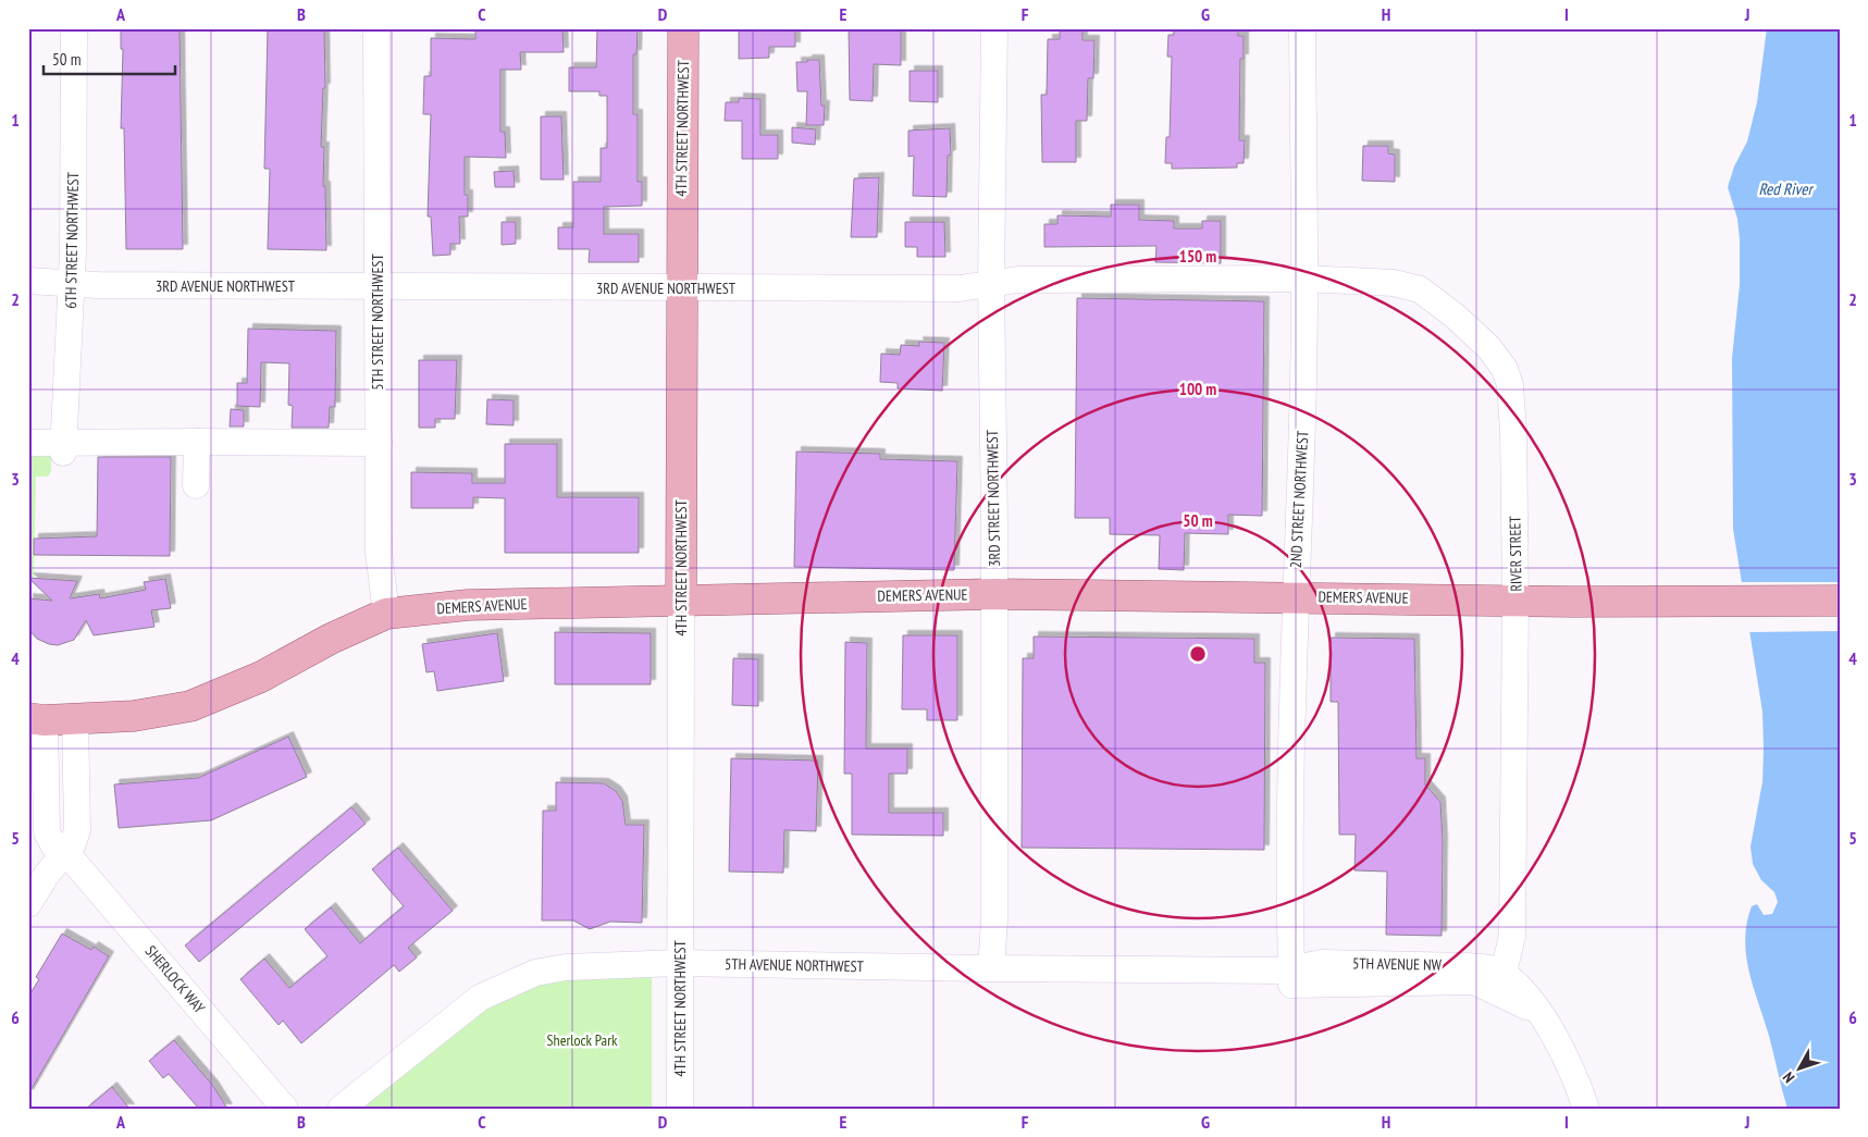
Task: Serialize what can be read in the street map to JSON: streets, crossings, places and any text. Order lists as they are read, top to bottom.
{
  "streets": {
    "main road": ["4TH STREET NORTHWEST", "DEMERS AVENUE"],
    "street": [
      "6TH STREET NORTHWEST",
      "3RD AVENUE NORTHWEST",
      "5TH STREET NORTHWEST",
      "3RD STREET NORTHWEST",
      "2ND STREET NORTHWEST",
      "RIVER STREET",
      "5TH AVENUE NW",
      "5TH AVENUE NORTHWEST",
      "SHERLOCK WAY"
    ]
  },
  "crossings": [
    ["4TH STREET NORTHWEST", "3RD AVENUE NORTHWEST"],
    ["4TH STREET NORTHWEST", "DEMERS AVENUE"],
    ["4TH STREET NORTHWEST", "5TH AVENUE NORTHWEST"],
    ["6TH STREET NORTHWEST", "3RD AVENUE NORTHWEST"],
    ["3RD AVENUE NORTHWEST", "5TH STREET NORTHWEST"],
    ["3RD AVENUE NORTHWEST", "3RD STREET NORTHWEST"],
    ["3RD AVENUE NORTHWEST", "2ND STREET NORTHWEST"],
    ["3RD AVENUE NORTHWEST", "RIVER STREET"],
    ["5TH STREET NORTHWEST", "DEMERS AVENUE"],
    ["3RD STREET NORTHWEST", "DEMERS AVENUE"],
    ["3RD STREET NORTHWEST", "5TH AVENUE NORTHWEST"],
    ["2ND STREET NORTHWEST", "RIVER STREET"],
    ["2ND STREET NORTHWEST", "DEMERS AVENUE"],
    ["2ND STREET NORTHWEST", "5TH AVENUE NW"],
    ["2ND STREET NORTHWEST", "5TH AVENUE NORTHWEST"],
    ["RIVER STREET", "DEMERS AVENUE"],
    ["RIVER STREET", "5TH AVENUE NW"],
    ["5TH AVENUE NW", "5TH AVENUE NORTHWEST"]
  ],
  "water": ["Red River"],
  "parks": ["Sherlock Park"],
  "scale_bar": "50 m",
  "north": "bottom left",
  "grid": {
    "columns": [
      "A",
      "B",
      "C",
      "D",
      "E",
      "F",
      "G",
      "H",
      "I",
      "J"
    ],
    "rows": [
      "1",
      "2",
      "3",
      "4",
      "5",
      "6"
    ]
  },
  "rings": ["150 m", "100 m", "50 m"]
}
